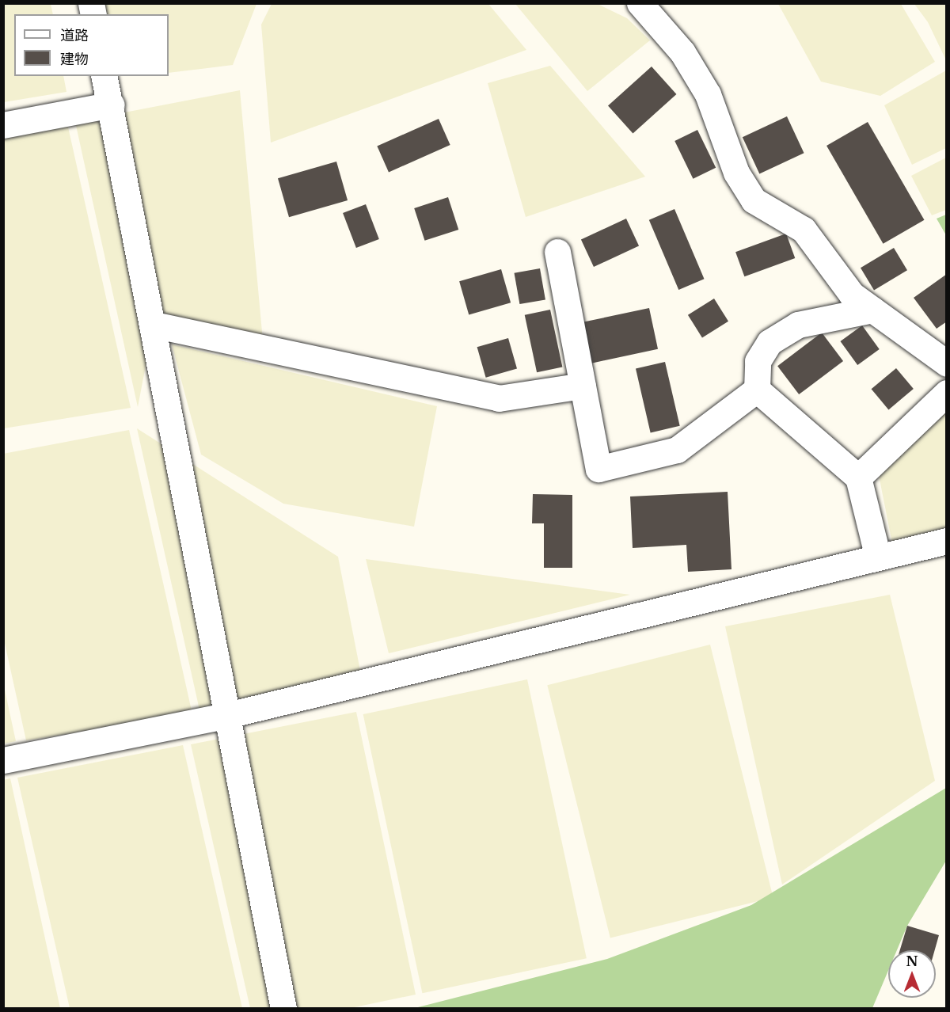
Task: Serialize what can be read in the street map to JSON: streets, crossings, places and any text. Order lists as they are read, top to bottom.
{
  "legend": ["道路", "建物"],
  "north": "top"
}
